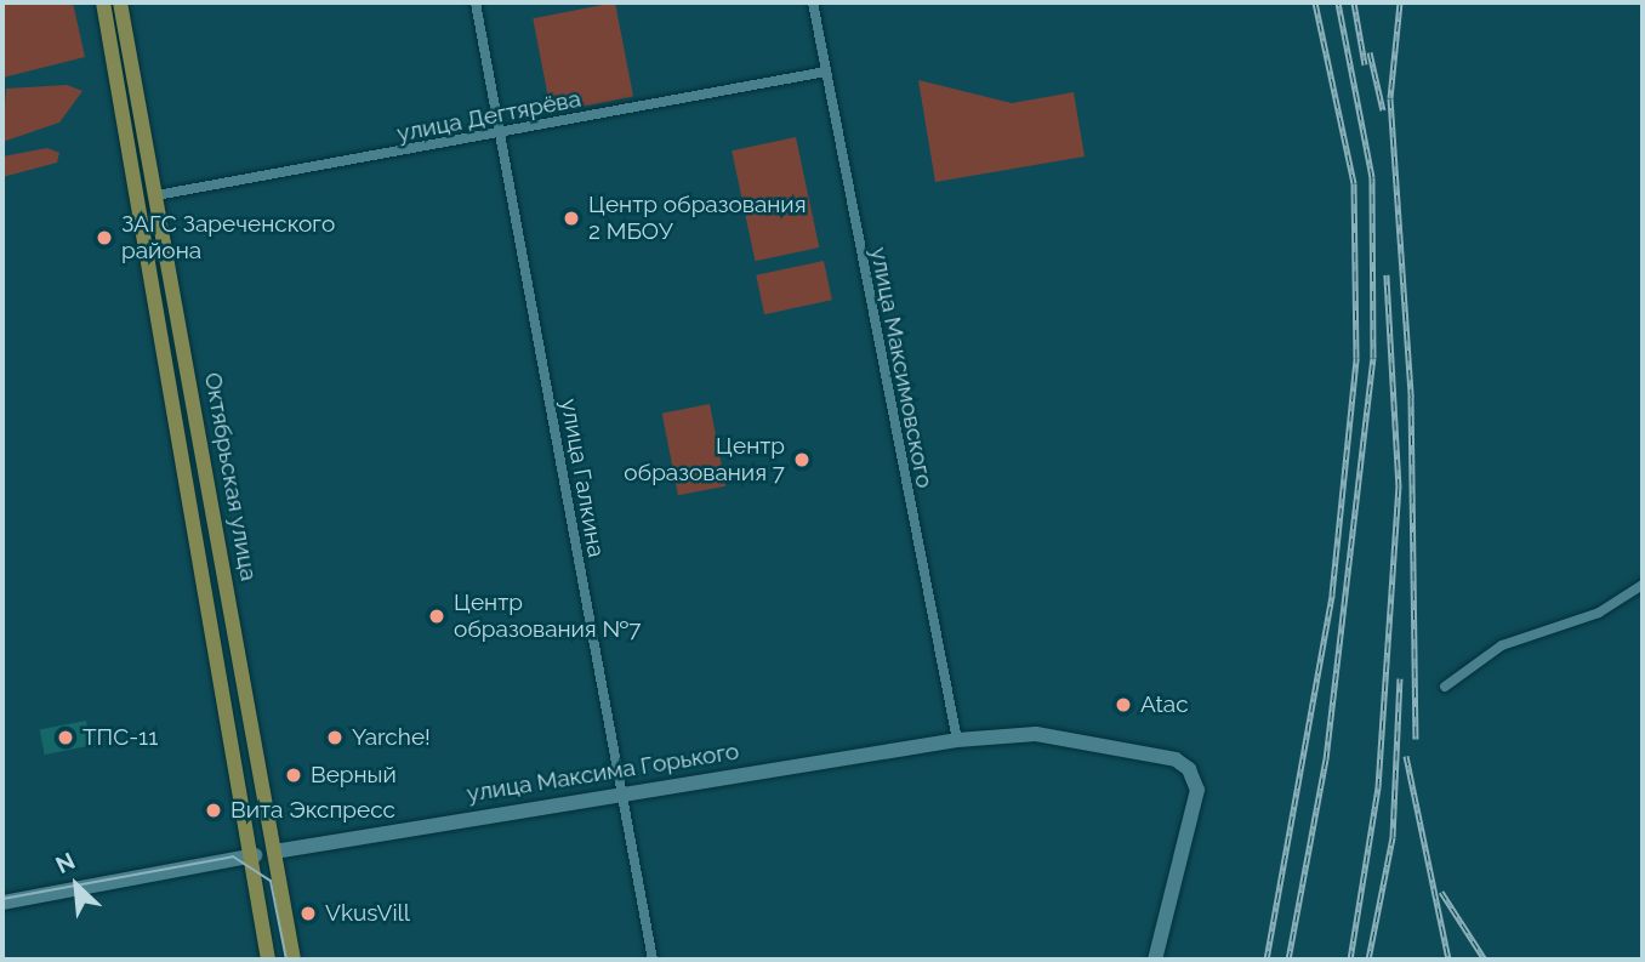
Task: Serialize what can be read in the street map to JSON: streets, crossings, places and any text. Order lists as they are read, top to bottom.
{
  "streets": {
    "main road": ["Октябрьская улица", "улица Максима Горького"],
    "street": ["улица Дегтярёва", "улица Максимовского", "улица Галкина"]
  },
  "crossings": [
    ["улица Дегтярёва", "улица Максимовского"],
    ["улица Дегтярёва", "Октябрьская улица"],
    ["улица Дегтярёва", "улица Галкина"],
    ["улица Максимовского", "улица Максима Горького"],
    ["Октябрьская улица", "улица Максима Горького"],
    ["улица Галкина", "улица Максима Горького"]
  ],
  "places": [
    "Центр образования 2 МБОУ",
    "ЗАГС Зареченского района",
    "Центр образования 7",
    "Центр образования №7",
    "Atac",
    "ТПС-11",
    "Yarche!",
    "Верный",
    "Вита Экспресс",
    "VkusVill"
  ],
  "north": "top left"
}
